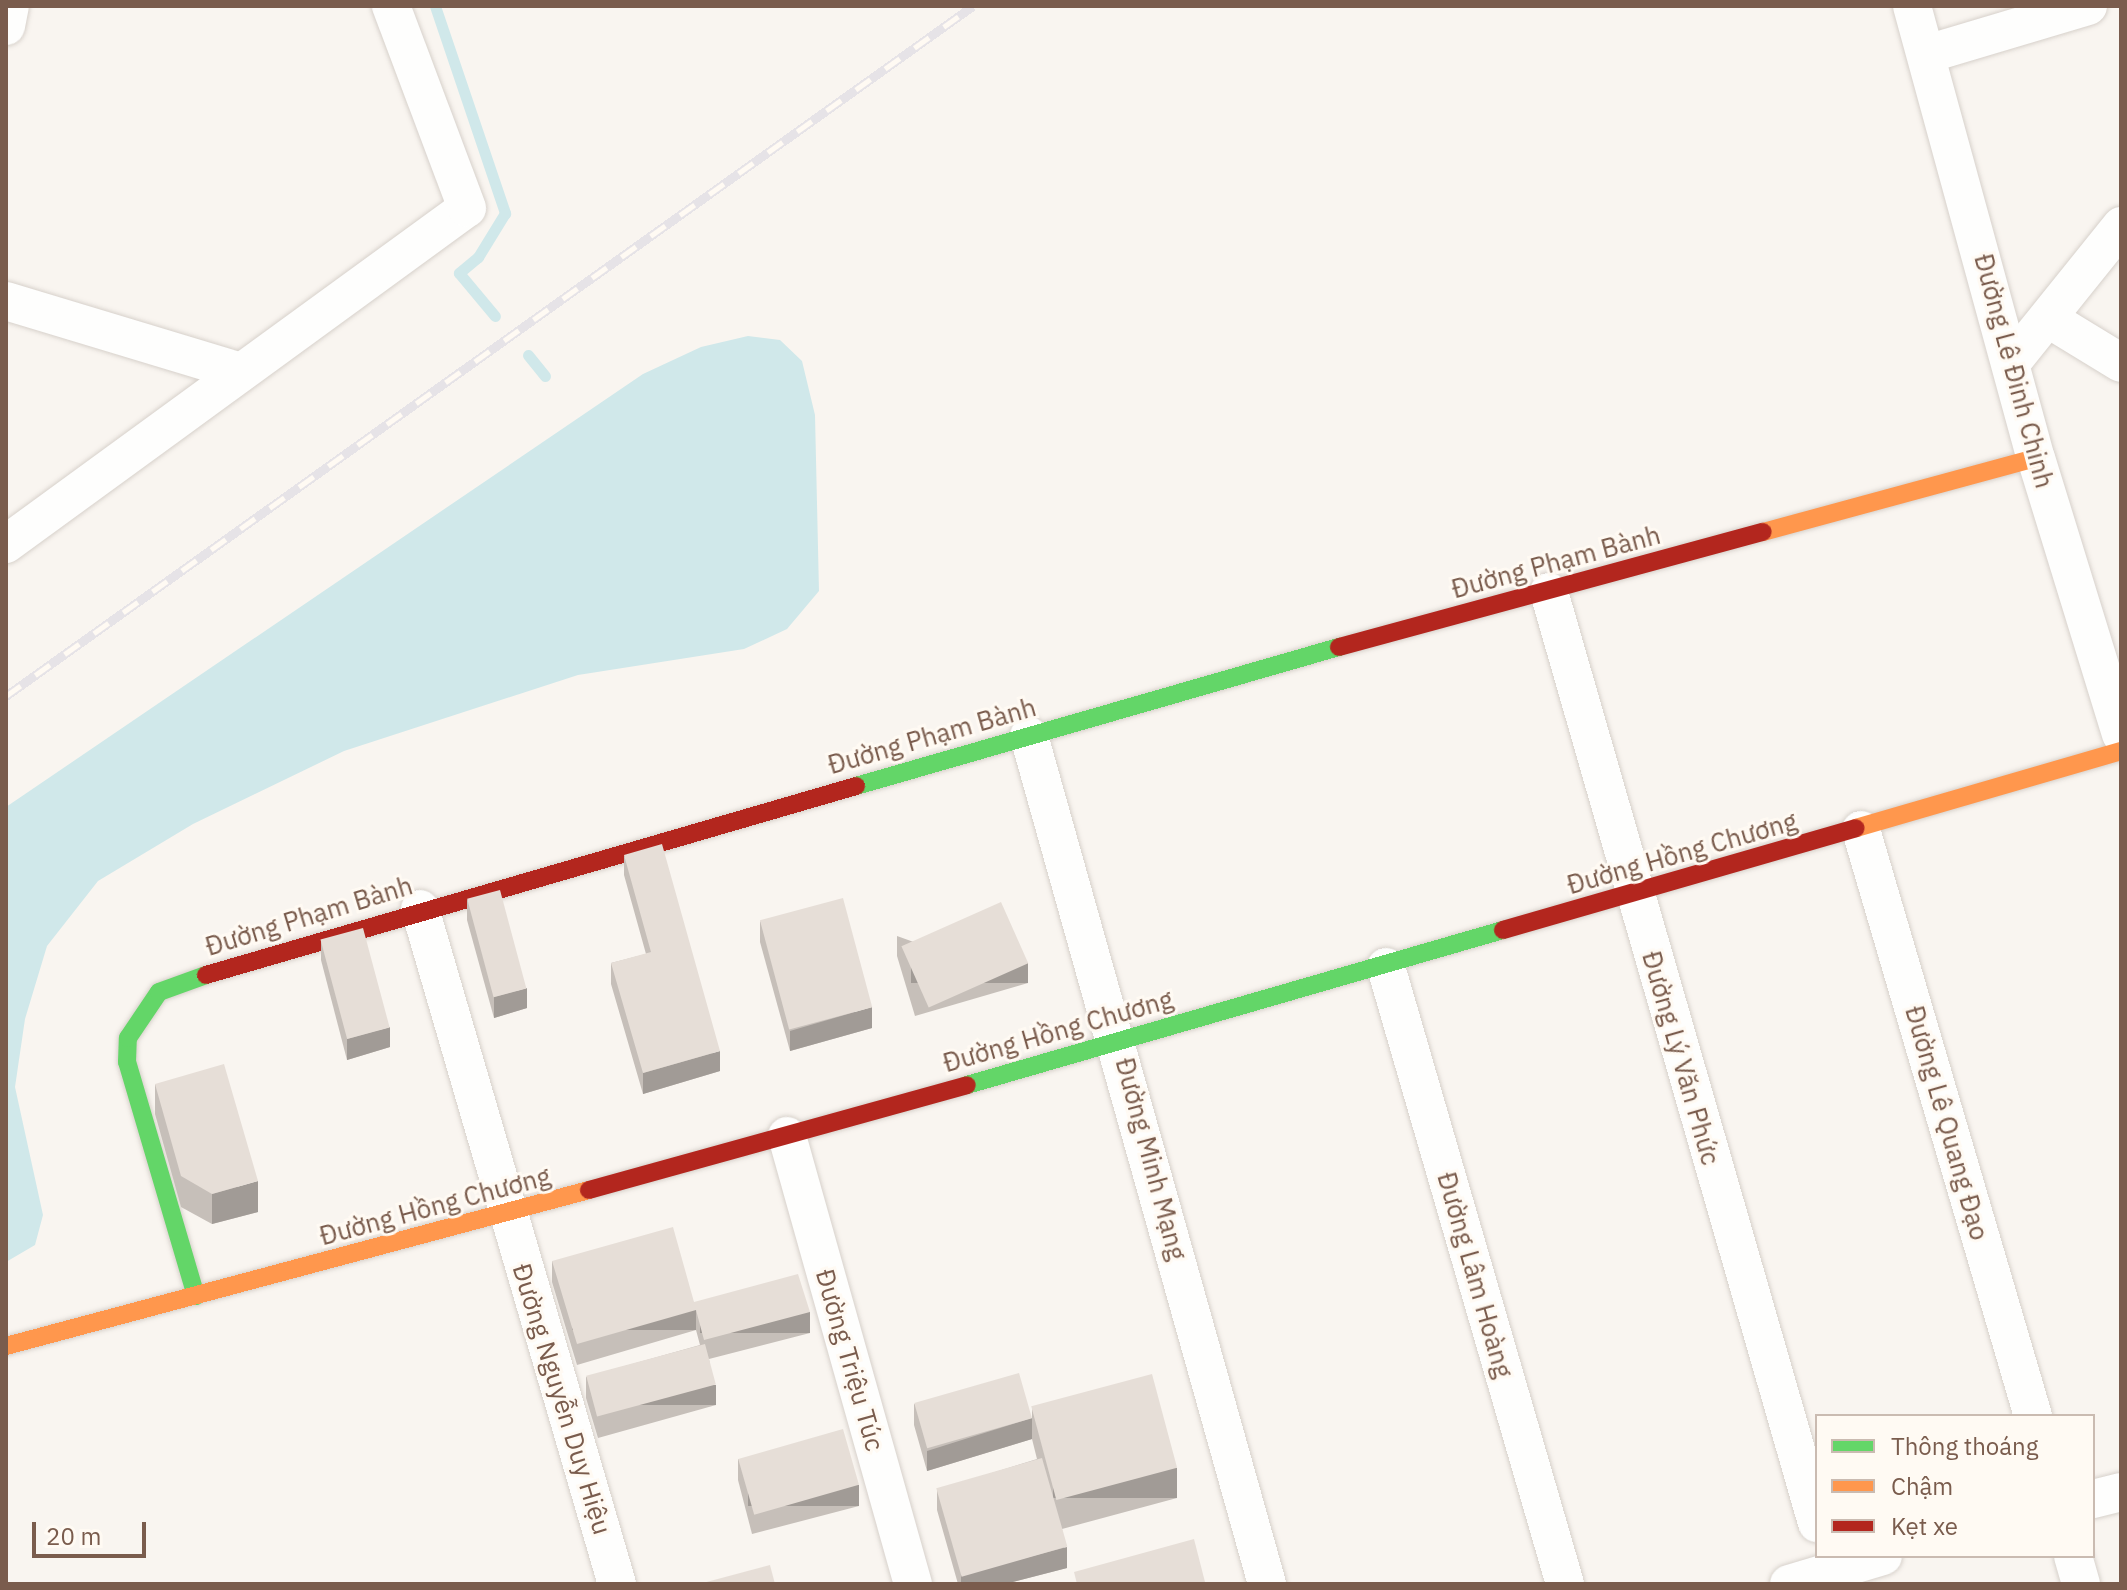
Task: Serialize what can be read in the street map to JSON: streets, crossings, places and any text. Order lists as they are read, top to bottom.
{
  "streets": {
    "street": [
      "Đường Lê Đinh Chinh",
      "Đường Phạm Bành",
      "Đường Hồng Chương",
      "Đường Lý Văn Phức",
      "Đường Lê Quang Đạo",
      "Đường Minh Mạng",
      "Đường Lâm Hoàng",
      "Đường Triệu Túc",
      "Đường Nguyễn Duy Hiệu"
    ]
  },
  "crossings": [
    ["Đường Lê Đinh Chinh", "Đường Phạm Bành"],
    ["Đường Phạm Bành", "Đường Hồng Chương"],
    ["Đường Phạm Bành", "Đường Lý Văn Phức"],
    ["Đường Phạm Bành", "Đường Minh Mạng"],
    ["Đường Phạm Bành", "Đường Nguyễn Duy Hiệu"],
    ["Đường Hồng Chương", "Đường Lý Văn Phức"],
    ["Đường Hồng Chương", "Đường Lê Quang Đạo"],
    ["Đường Hồng Chương", "Đường Minh Mạng"],
    ["Đường Hồng Chương", "Đường Lâm Hoàng"],
    ["Đường Hồng Chương", "Đường Triệu Túc"],
    ["Đường Hồng Chương", "Đường Nguyễn Duy Hiệu"]
  ],
  "legend": ["Thông thoáng", "Chậm", "Kẹt xe"],
  "scale_bar": "20 m"
}
